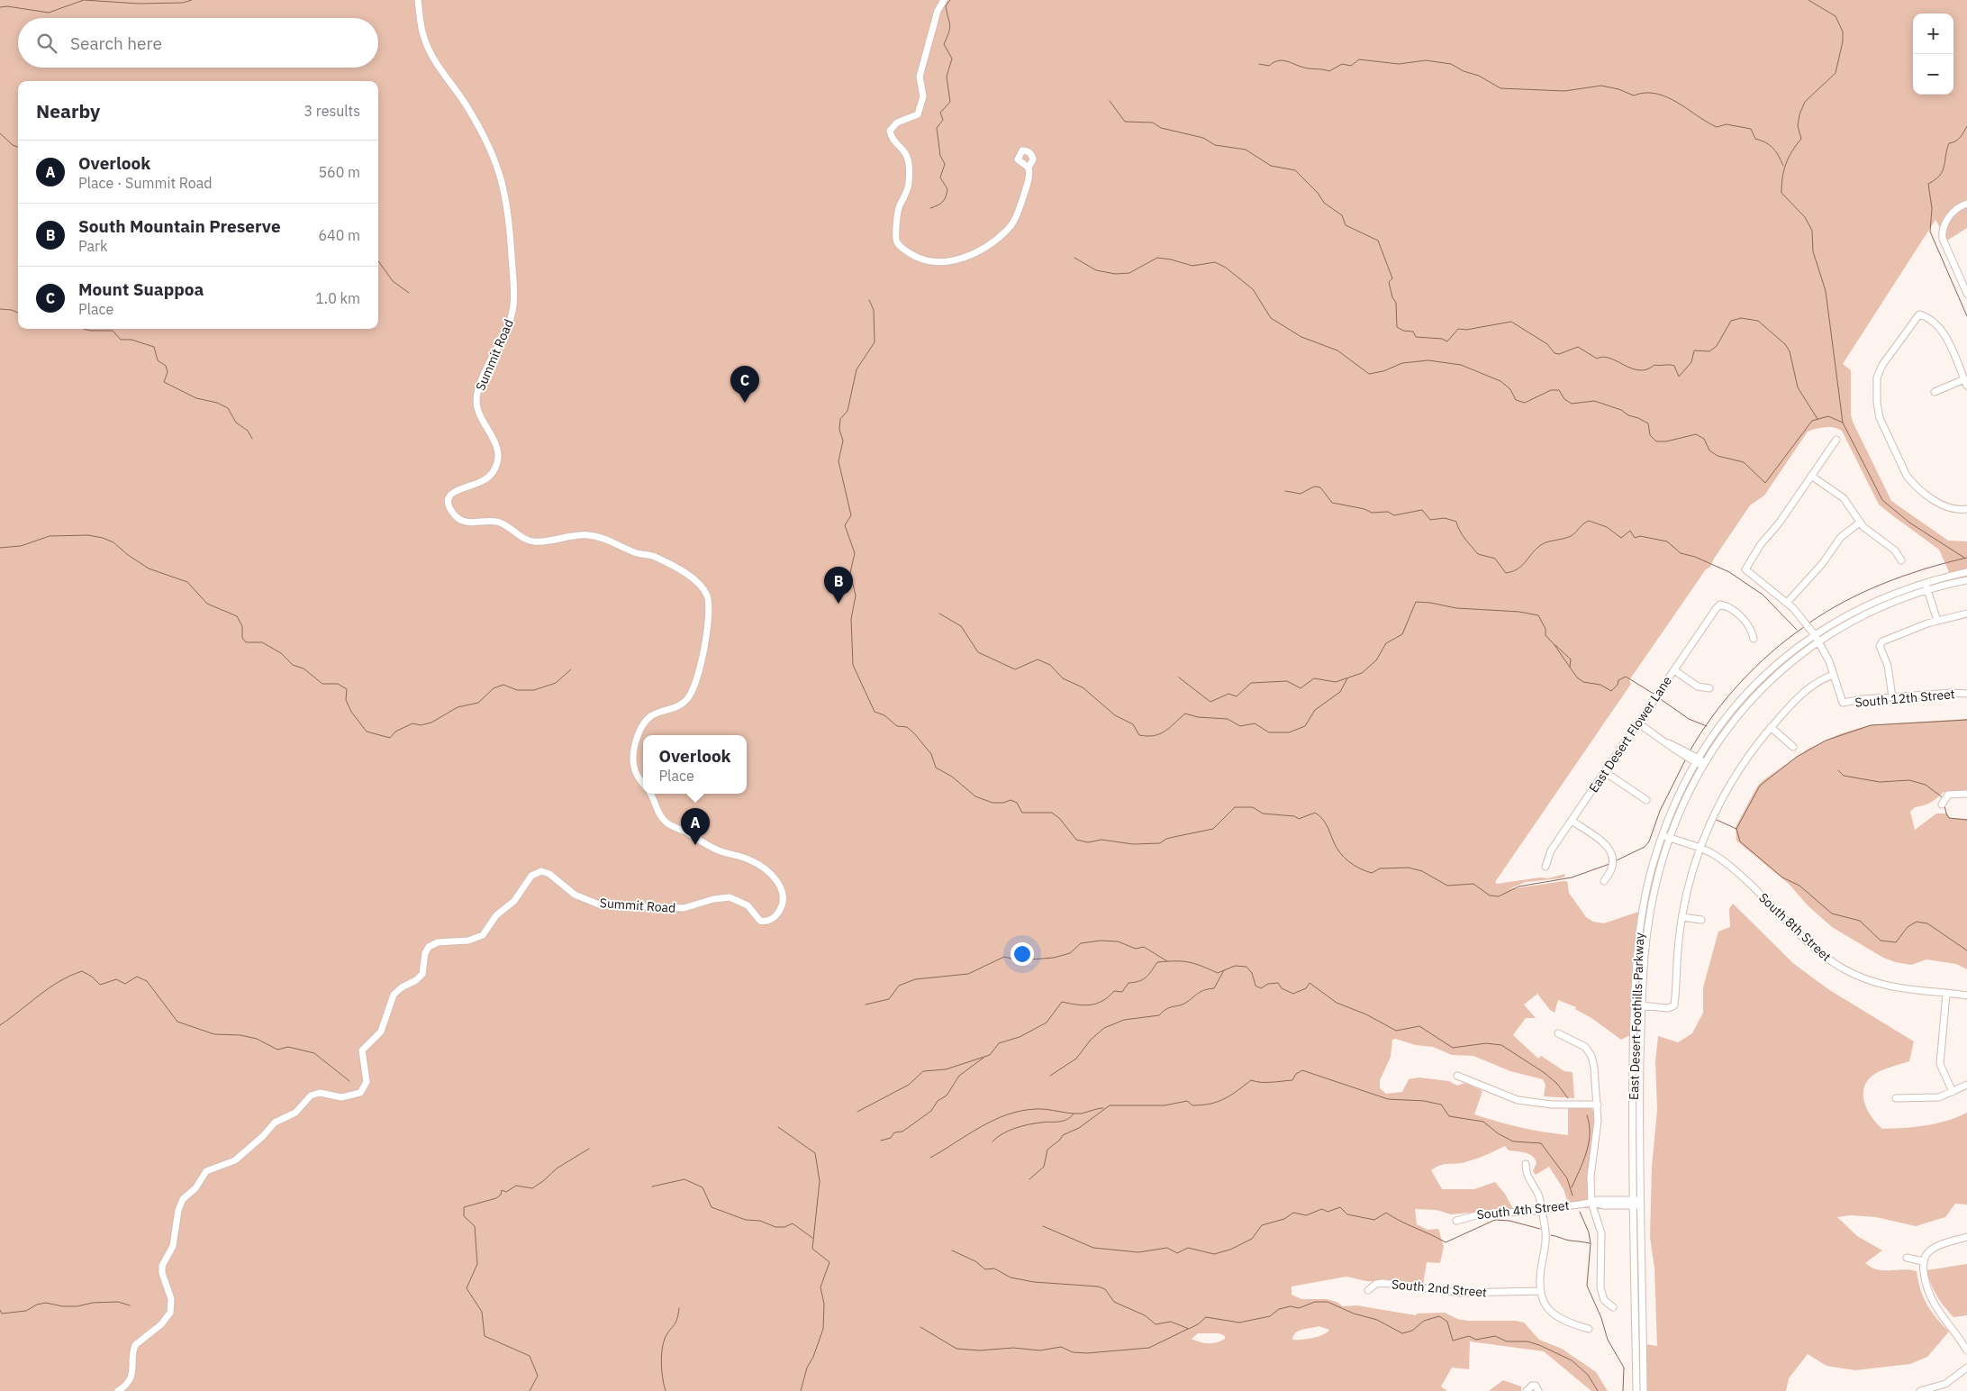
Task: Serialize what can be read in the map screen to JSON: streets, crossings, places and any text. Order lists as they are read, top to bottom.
{
  "streets": {
    "street": [
      "Summit Road",
      "South 12th Street",
      "East Desert Flower Lane",
      "South 8th Street",
      "East Desert Foothills Parkway",
      "South 4th Street",
      "South 2nd Street"
    ]
  },
  "crossings": [
    ["South 8th Street", "East Desert Foothills Parkway"],
    ["East Desert Foothills Parkway", "South 4th Street"]
  ],
  "page": {
    "map_buttons": ["+", "−"],
    "search": "Search here",
    "heading": ["Nearby", "3 results"],
    "list": [
      {
        "mark": "A",
        "name": "Overlook",
        "note": "Place · Summit Road",
        "value": "560 m"
      },
      {
        "mark": "B",
        "name": "South Mountain Preserve",
        "note": "Park",
        "value": "640 m"
      },
      {
        "mark": "C",
        "name": "Mount Suappoa",
        "note": "Place",
        "value": "1.0 km"
      }
    ],
    "pins": ["C", "B", "A"],
    "popup": ["Overlook", "Place"]
  }
}
